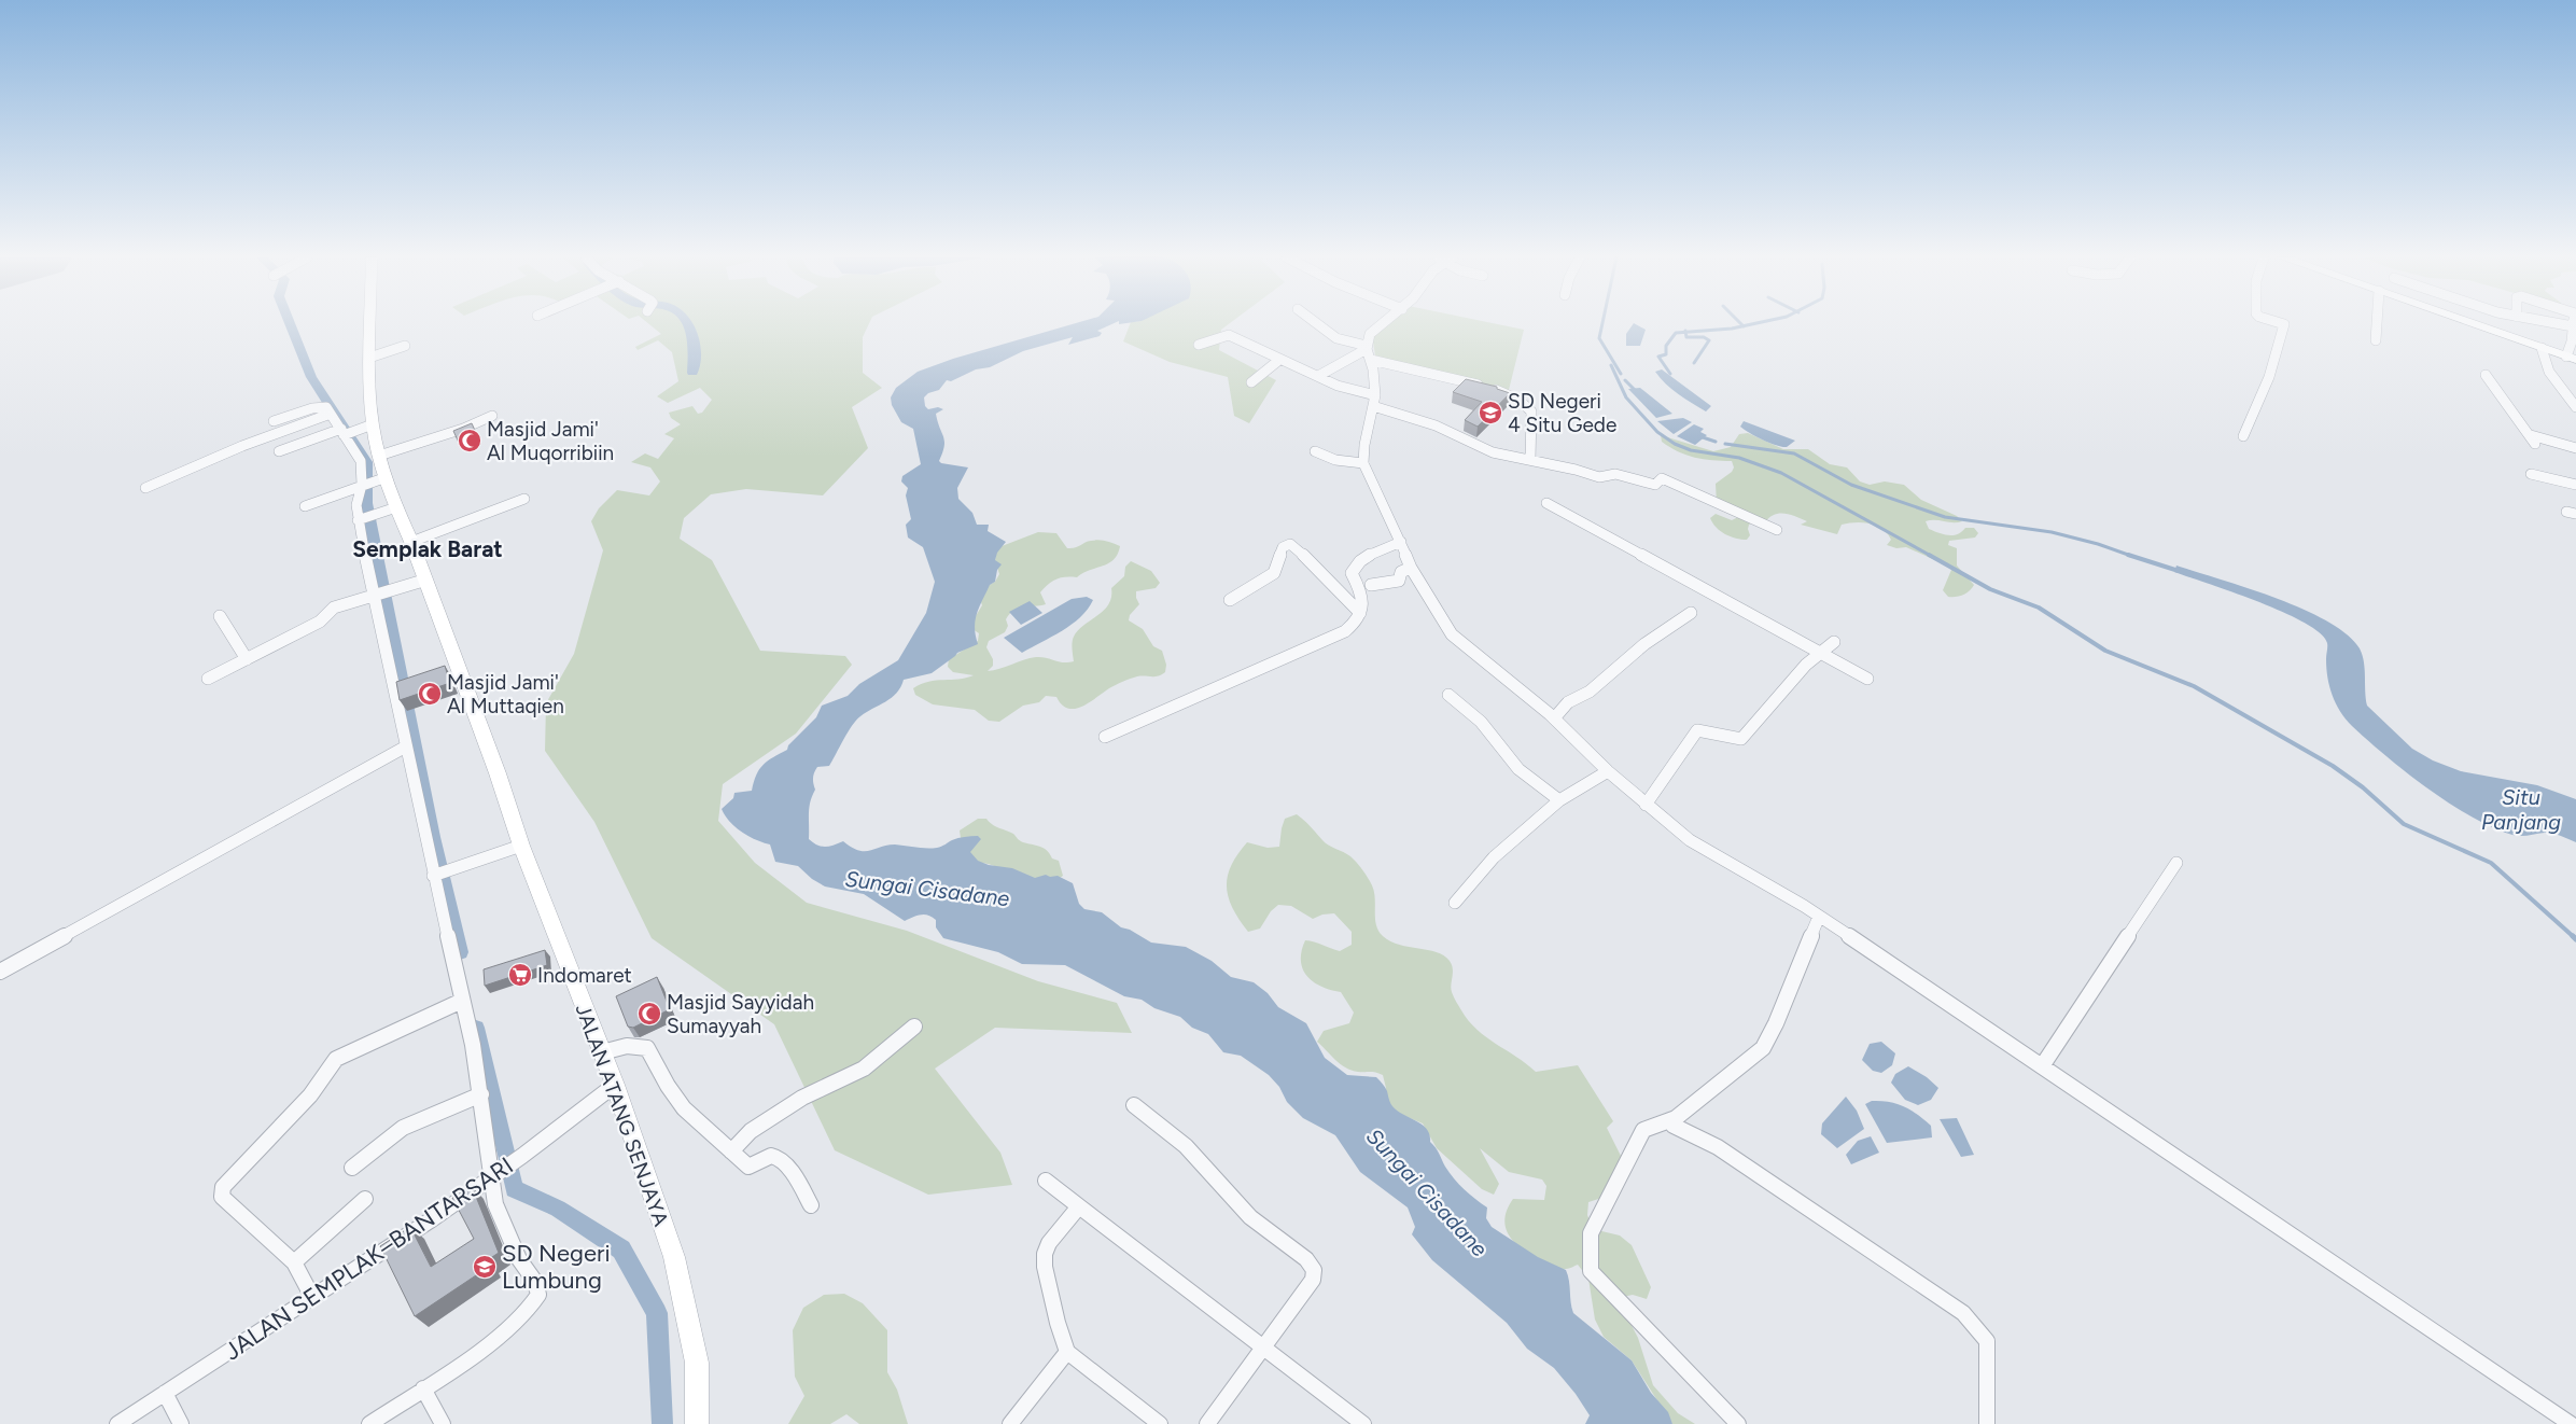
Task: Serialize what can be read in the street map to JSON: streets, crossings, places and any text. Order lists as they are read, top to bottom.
{
  "streets": {
    "main road": ["JALAN ATANG SENJAYA"],
    "street": ["JALAN SEMPLAK–BANTARSARI"]
  },
  "crossings": [
    ["JALAN ATANG SENJAYA", "JALAN SEMPLAK–BANTARSARI"]
  ],
  "districts": ["Semplak Barat"],
  "water": ["Situ Panjang", "Sungai Cisadane"],
  "places": {
    "school or university": ["SD Negeri 4 Situ Gede", "SD Negeri Lumbung"],
    "mosque": ["Masjid Jami' Al Muqorribiin", "Masjid Jami' Al Muttaqien", "Masjid Sayyidah Sumayyah"],
    "supermarket": ["Indomaret"]
  }
}
